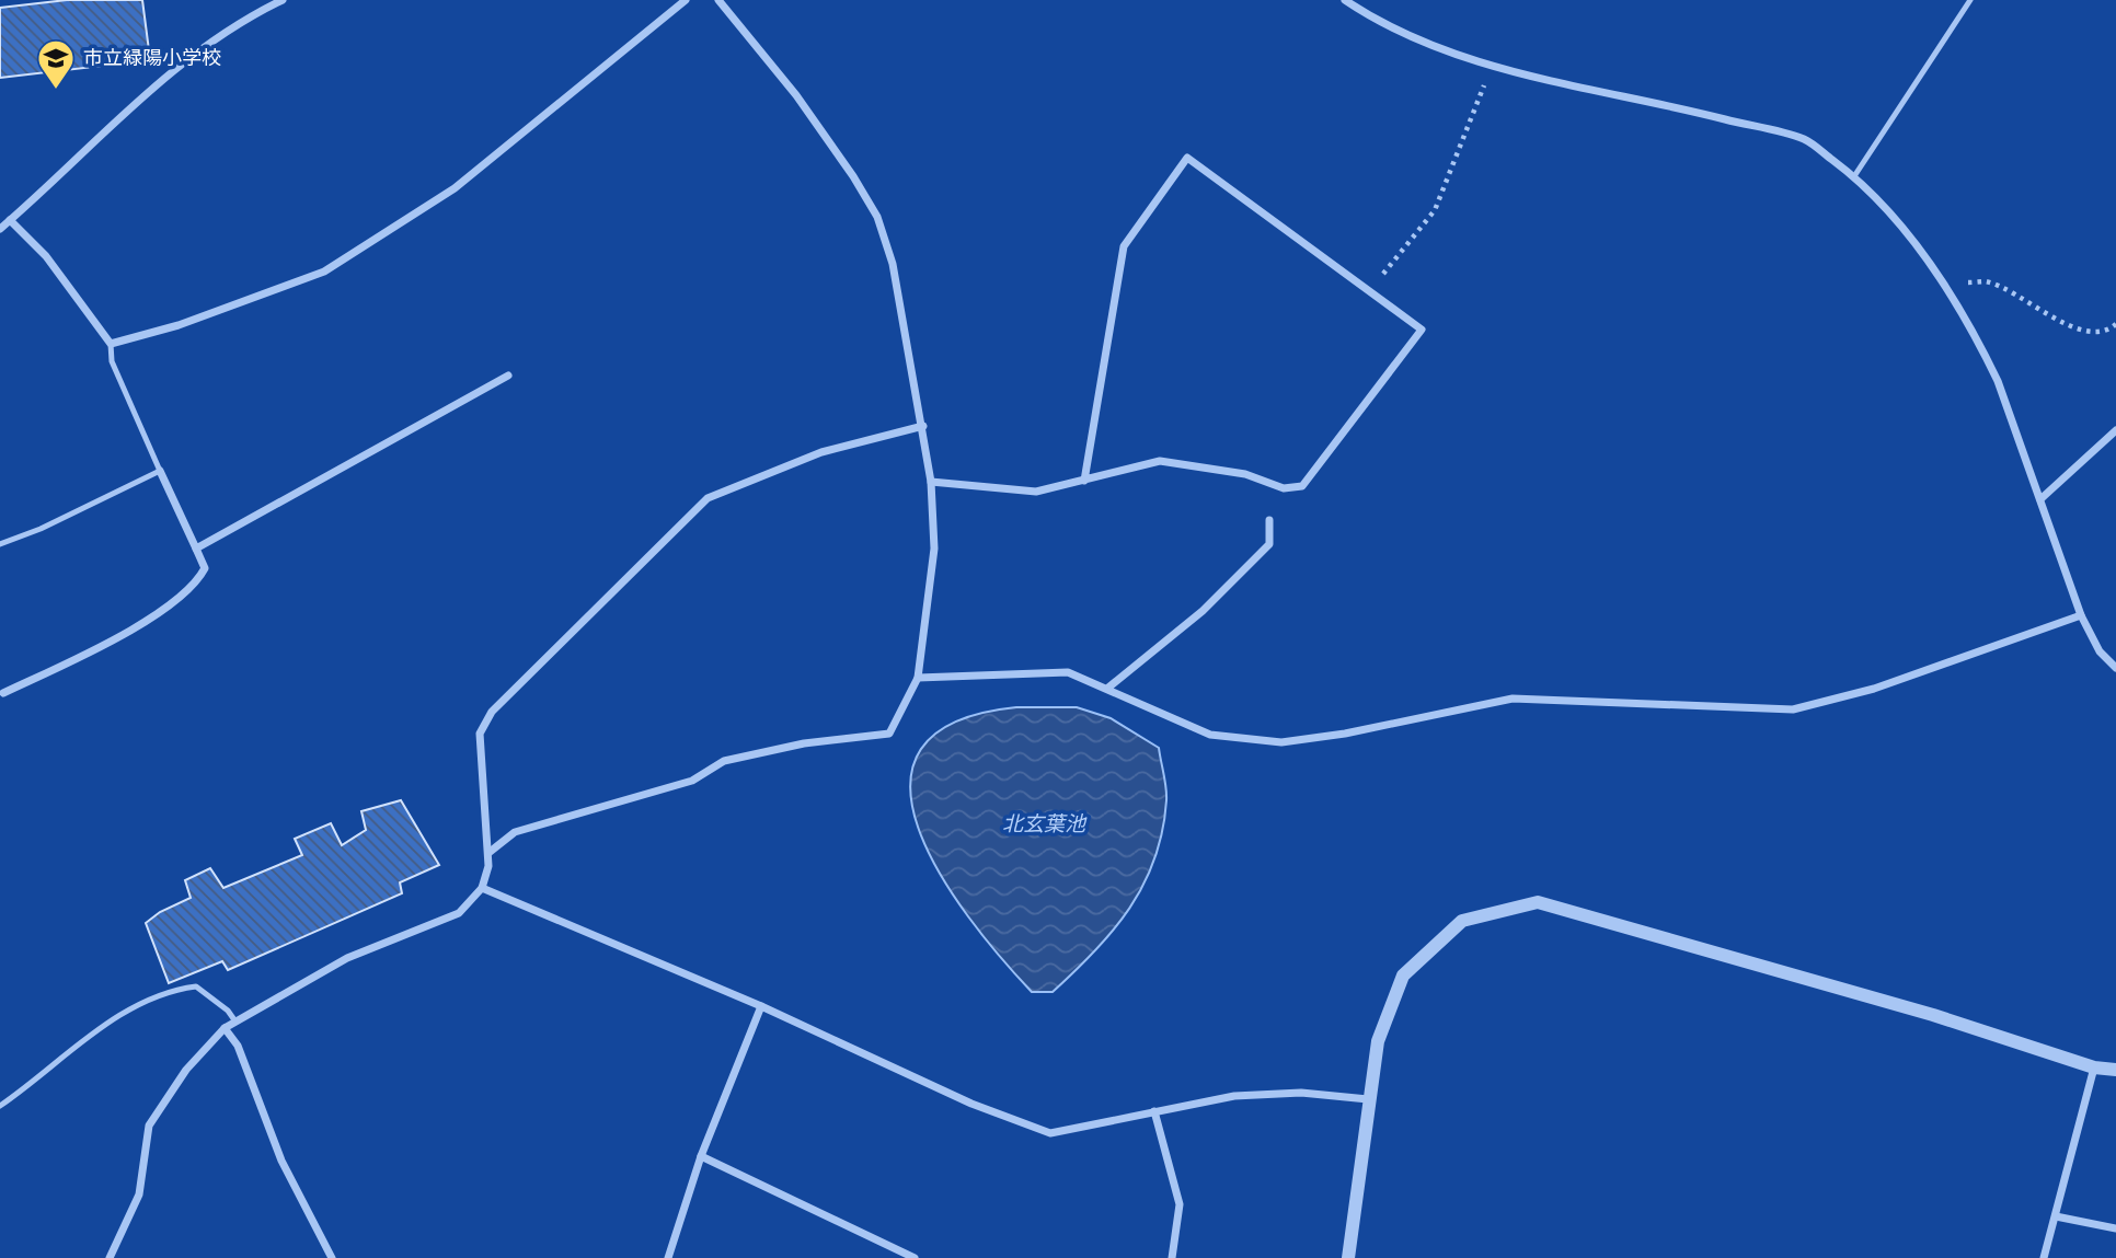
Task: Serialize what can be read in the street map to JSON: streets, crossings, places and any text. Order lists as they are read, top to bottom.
{
  "water": ["北玄葉池"],
  "places": {
    "school or university": ["市立緑陽小学校"]
  }
}
